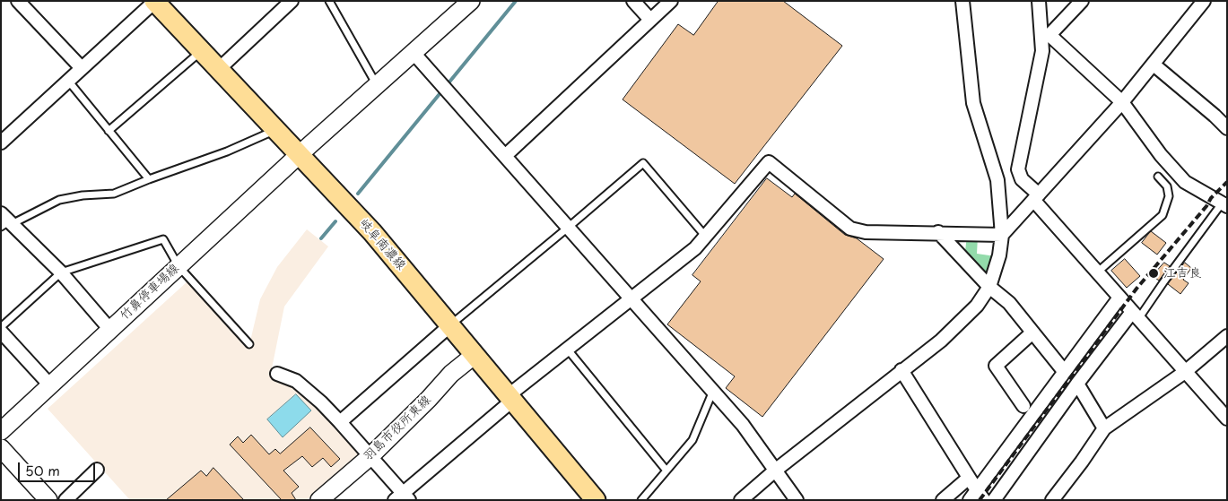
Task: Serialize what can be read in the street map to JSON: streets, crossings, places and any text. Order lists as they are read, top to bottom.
{
  "streets": {
    "main road": ["岐阜南濃線"],
    "street": ["竹鼻停車場線", "羽島市役所東線"]
  },
  "crossings": [
    ["岐阜南濃線", "竹鼻停車場線"],
    ["岐阜南濃線", "羽島市役所東線"]
  ],
  "places": ["江吉良"],
  "scale_bar": "50 m"
}
